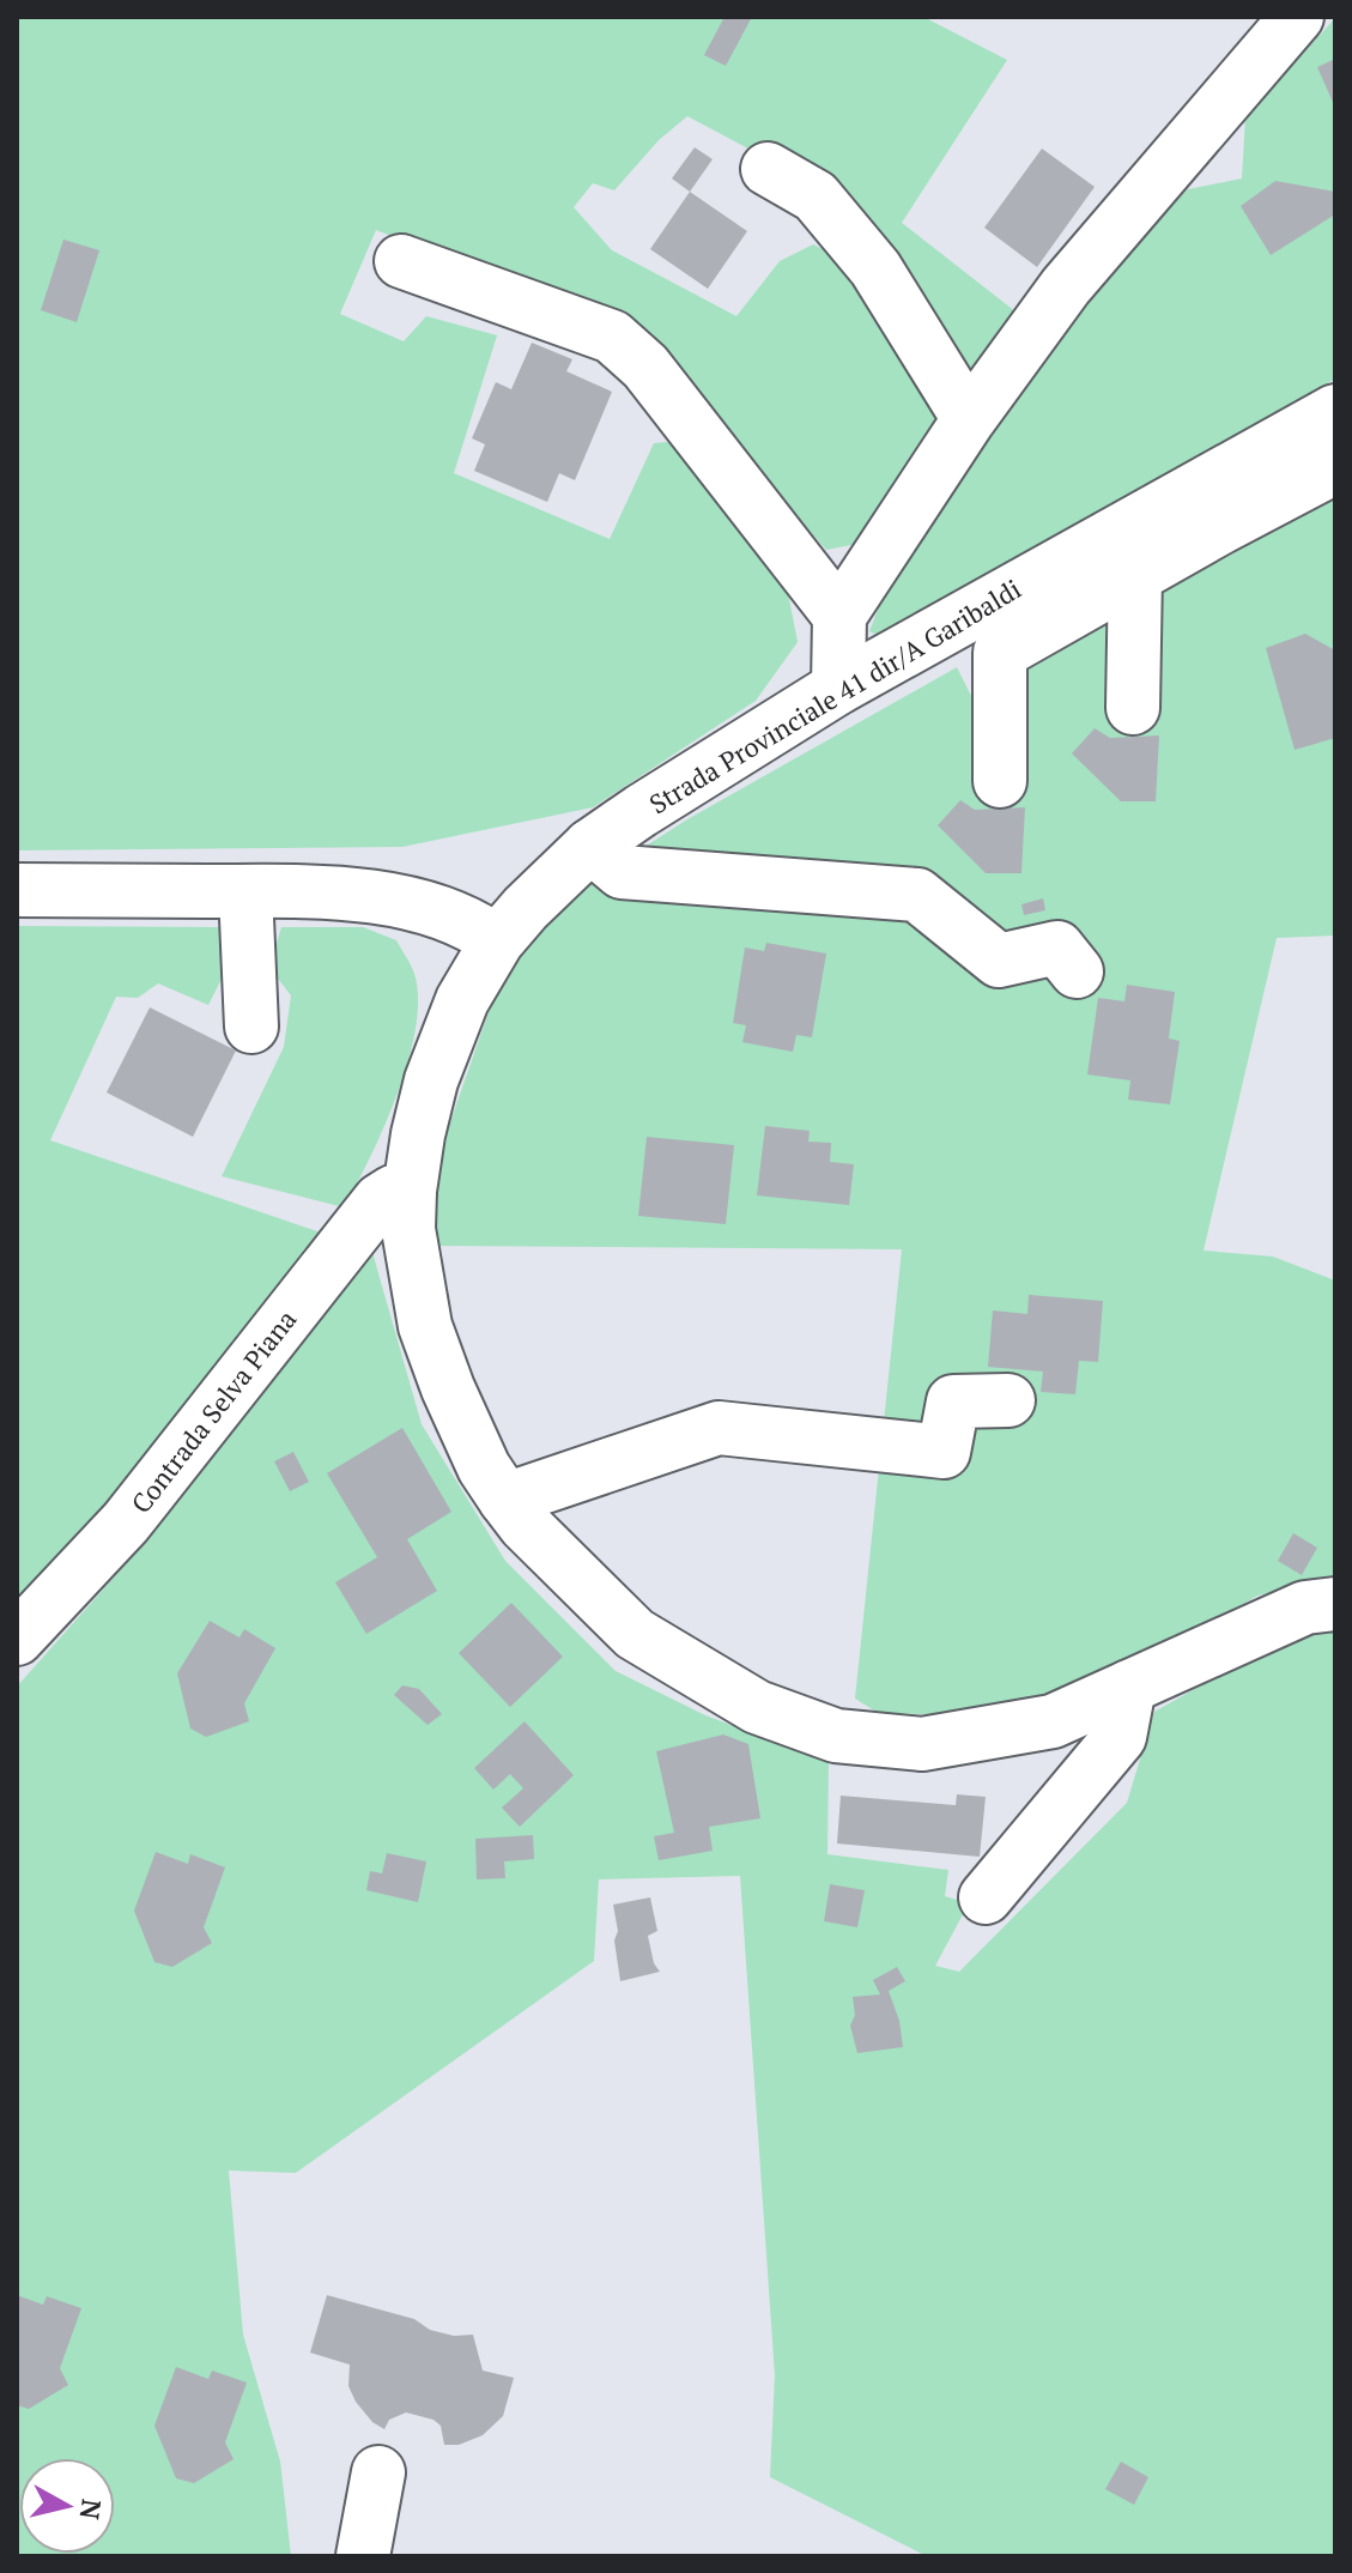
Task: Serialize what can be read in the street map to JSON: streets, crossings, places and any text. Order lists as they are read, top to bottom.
{
  "streets": {
    "main road": ["Strada Provinciale 41 dir/A Garibaldi", "Contrada Selva Piana"]
  },
  "crossings": [
    ["Strada Provinciale 41 dir/A Garibaldi", "Contrada Selva Piana"]
  ],
  "north": "right"
}
